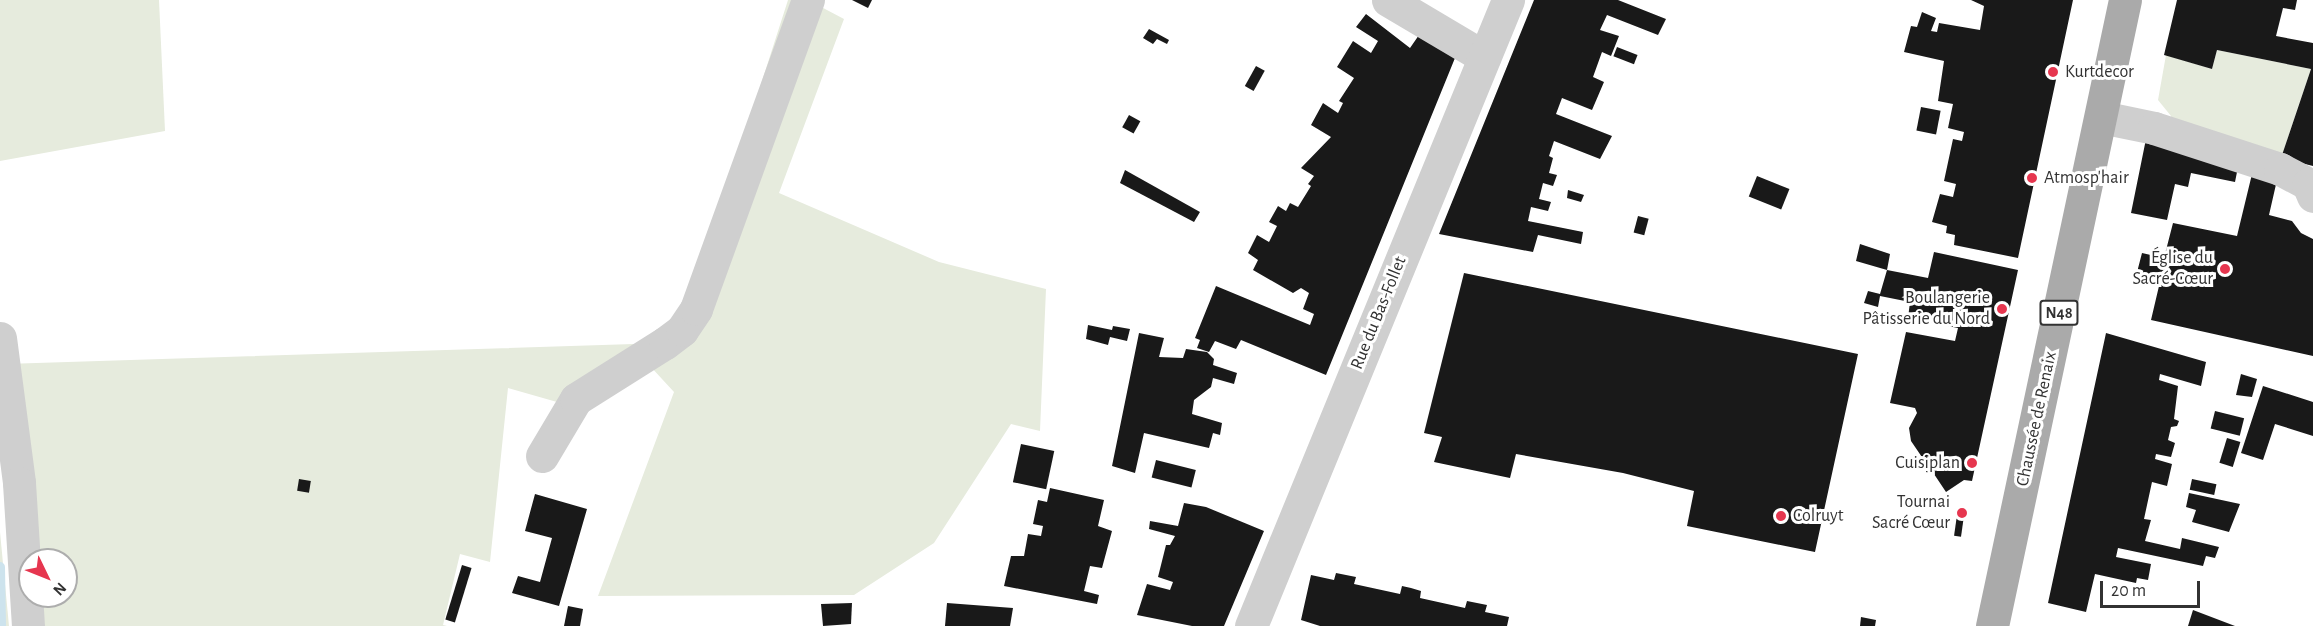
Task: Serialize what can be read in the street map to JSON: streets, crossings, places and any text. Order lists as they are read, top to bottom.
{
  "streets": {
    "main road": ["N48", "Chaussée de Renaix"],
    "street": ["Rue du Bas-Follet"]
  },
  "places": [
    "Kurtdecor",
    "Atmosp'hair",
    "Église du Sacré-Cœur",
    "Boulangerie Pâtisserie du Nord",
    "Cuisiplan",
    "Tournai Sacré Cœur",
    "Colruyt"
  ],
  "scale_bar": "20 m",
  "north": "bottom right"
}
